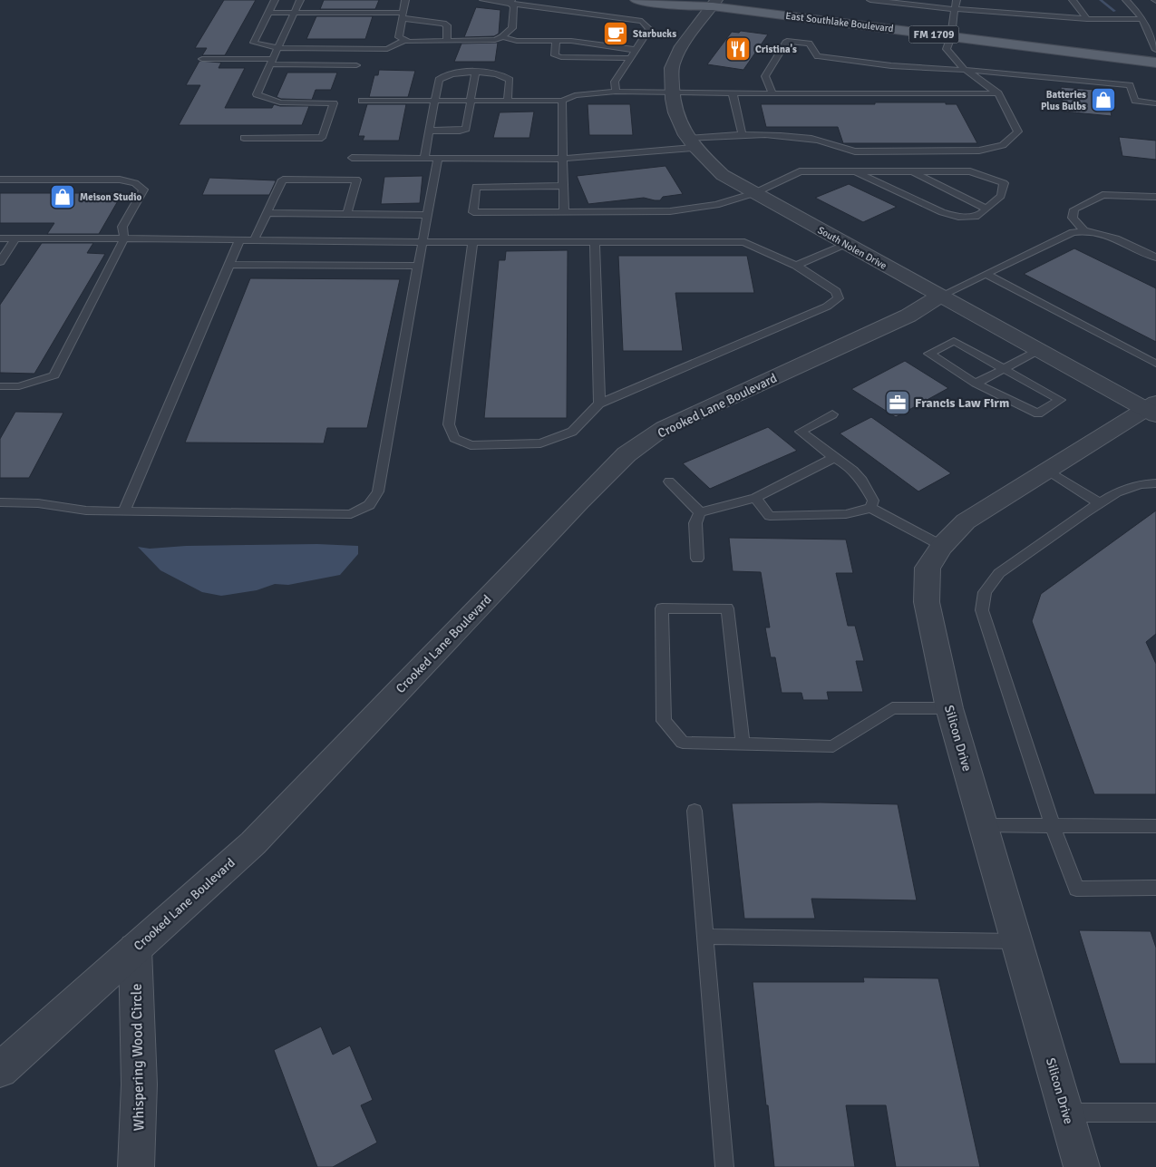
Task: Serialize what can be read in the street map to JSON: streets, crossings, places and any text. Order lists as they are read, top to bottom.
{
  "streets": {
    "main road": ["East Southlake Boulevard", "FM 1709"],
    "street": [
      "South Nolen Drive",
      "Crooked Lane Boulevard",
      "Silicon Drive",
      "Whispering Wood Circle"
    ]
  },
  "crossings": [
    ["East Southlake Boulevard", "South Nolen Drive"],
    ["South Nolen Drive", "Crooked Lane Boulevard"],
    ["South Nolen Drive", "Silicon Drive"],
    ["Crooked Lane Boulevard", "Whispering Wood Circle"]
  ],
  "places": {
    "cafe": ["Starbucks"],
    "restaurant": ["Cristina's"],
    "shop": ["Batteries Plus Bulbs", "Meison Studio"],
    "office": ["Francis Law Firm"]
  }
}
